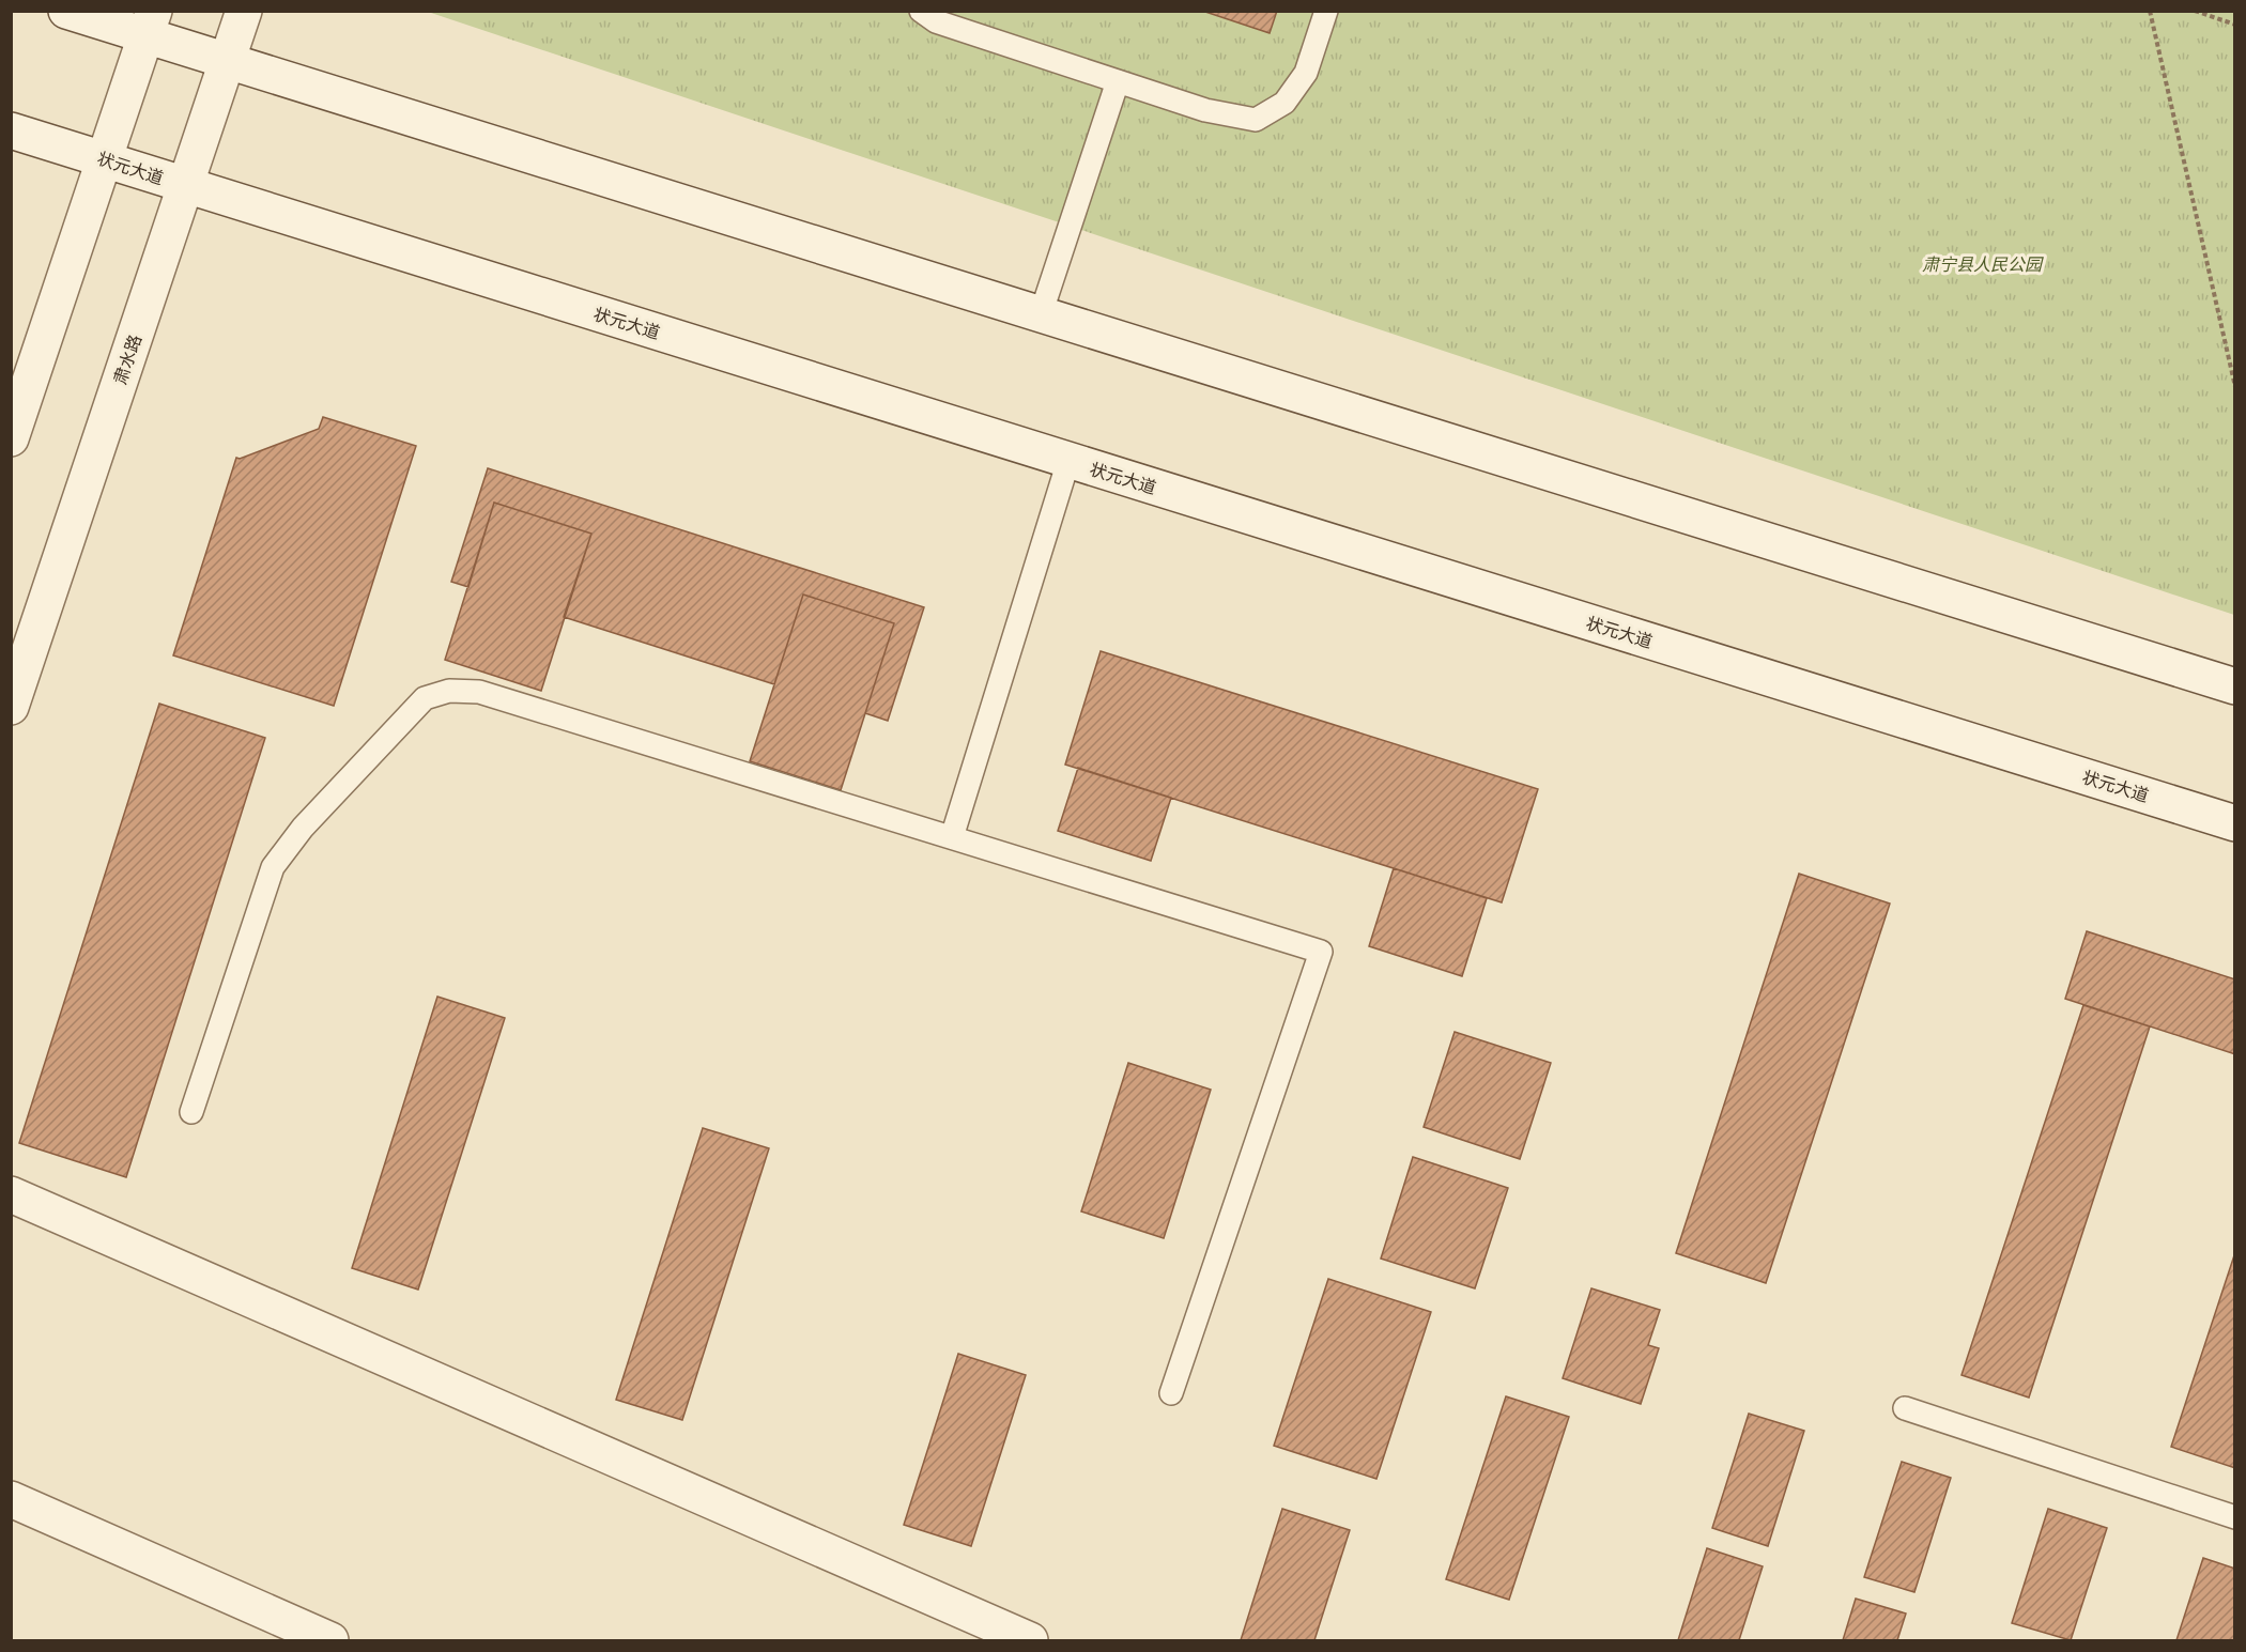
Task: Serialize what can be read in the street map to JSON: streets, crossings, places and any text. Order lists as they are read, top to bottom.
{
  "streets": {
    "main road": ["状元大道", "肃水路"]
  },
  "crossings": [
    ["状元大道", "肃水路"]
  ],
  "parks": ["肃宁县人民公园"]
}
